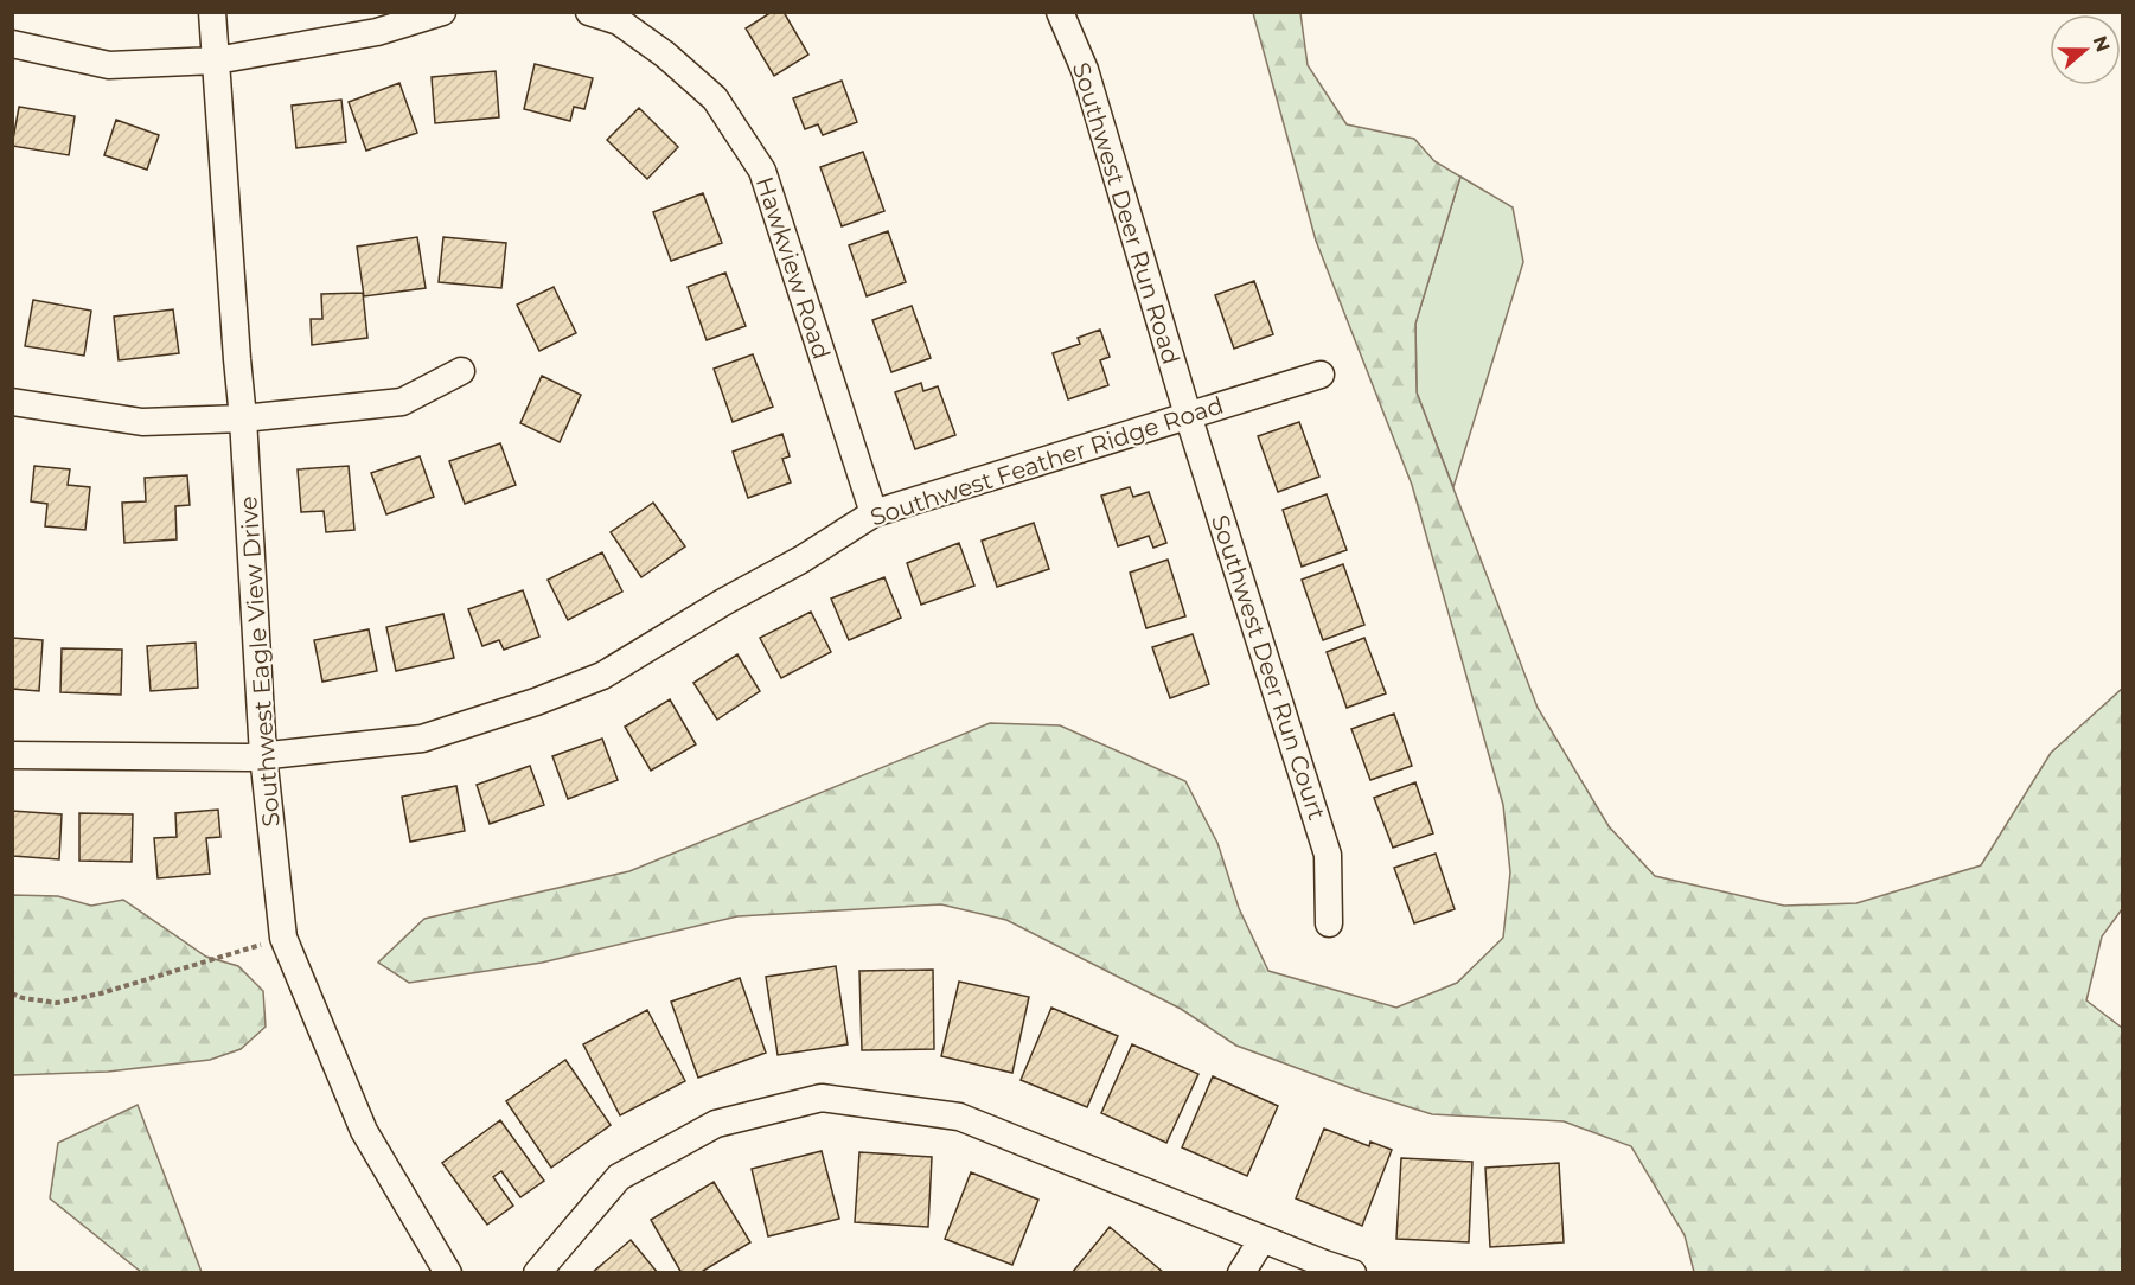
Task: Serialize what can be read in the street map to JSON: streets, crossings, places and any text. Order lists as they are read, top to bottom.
{
  "streets": {
    "street": [
      "Southwest Deer Run Road",
      "Hawkview Road",
      "Southwest Feather Ridge Road",
      "Southwest Eagle View Drive",
      "Southwest Deer Run Court"
    ]
  },
  "crossings": [
    ["Southwest Deer Run Road", "Southwest Feather Ridge Road"],
    ["Southwest Deer Run Road", "Southwest Deer Run Court"],
    ["Hawkview Road", "Southwest Feather Ridge Road"],
    ["Southwest Feather Ridge Road", "Southwest Eagle View Drive"],
    ["Southwest Feather Ridge Road", "Southwest Deer Run Court"]
  ],
  "north": "right"
}
